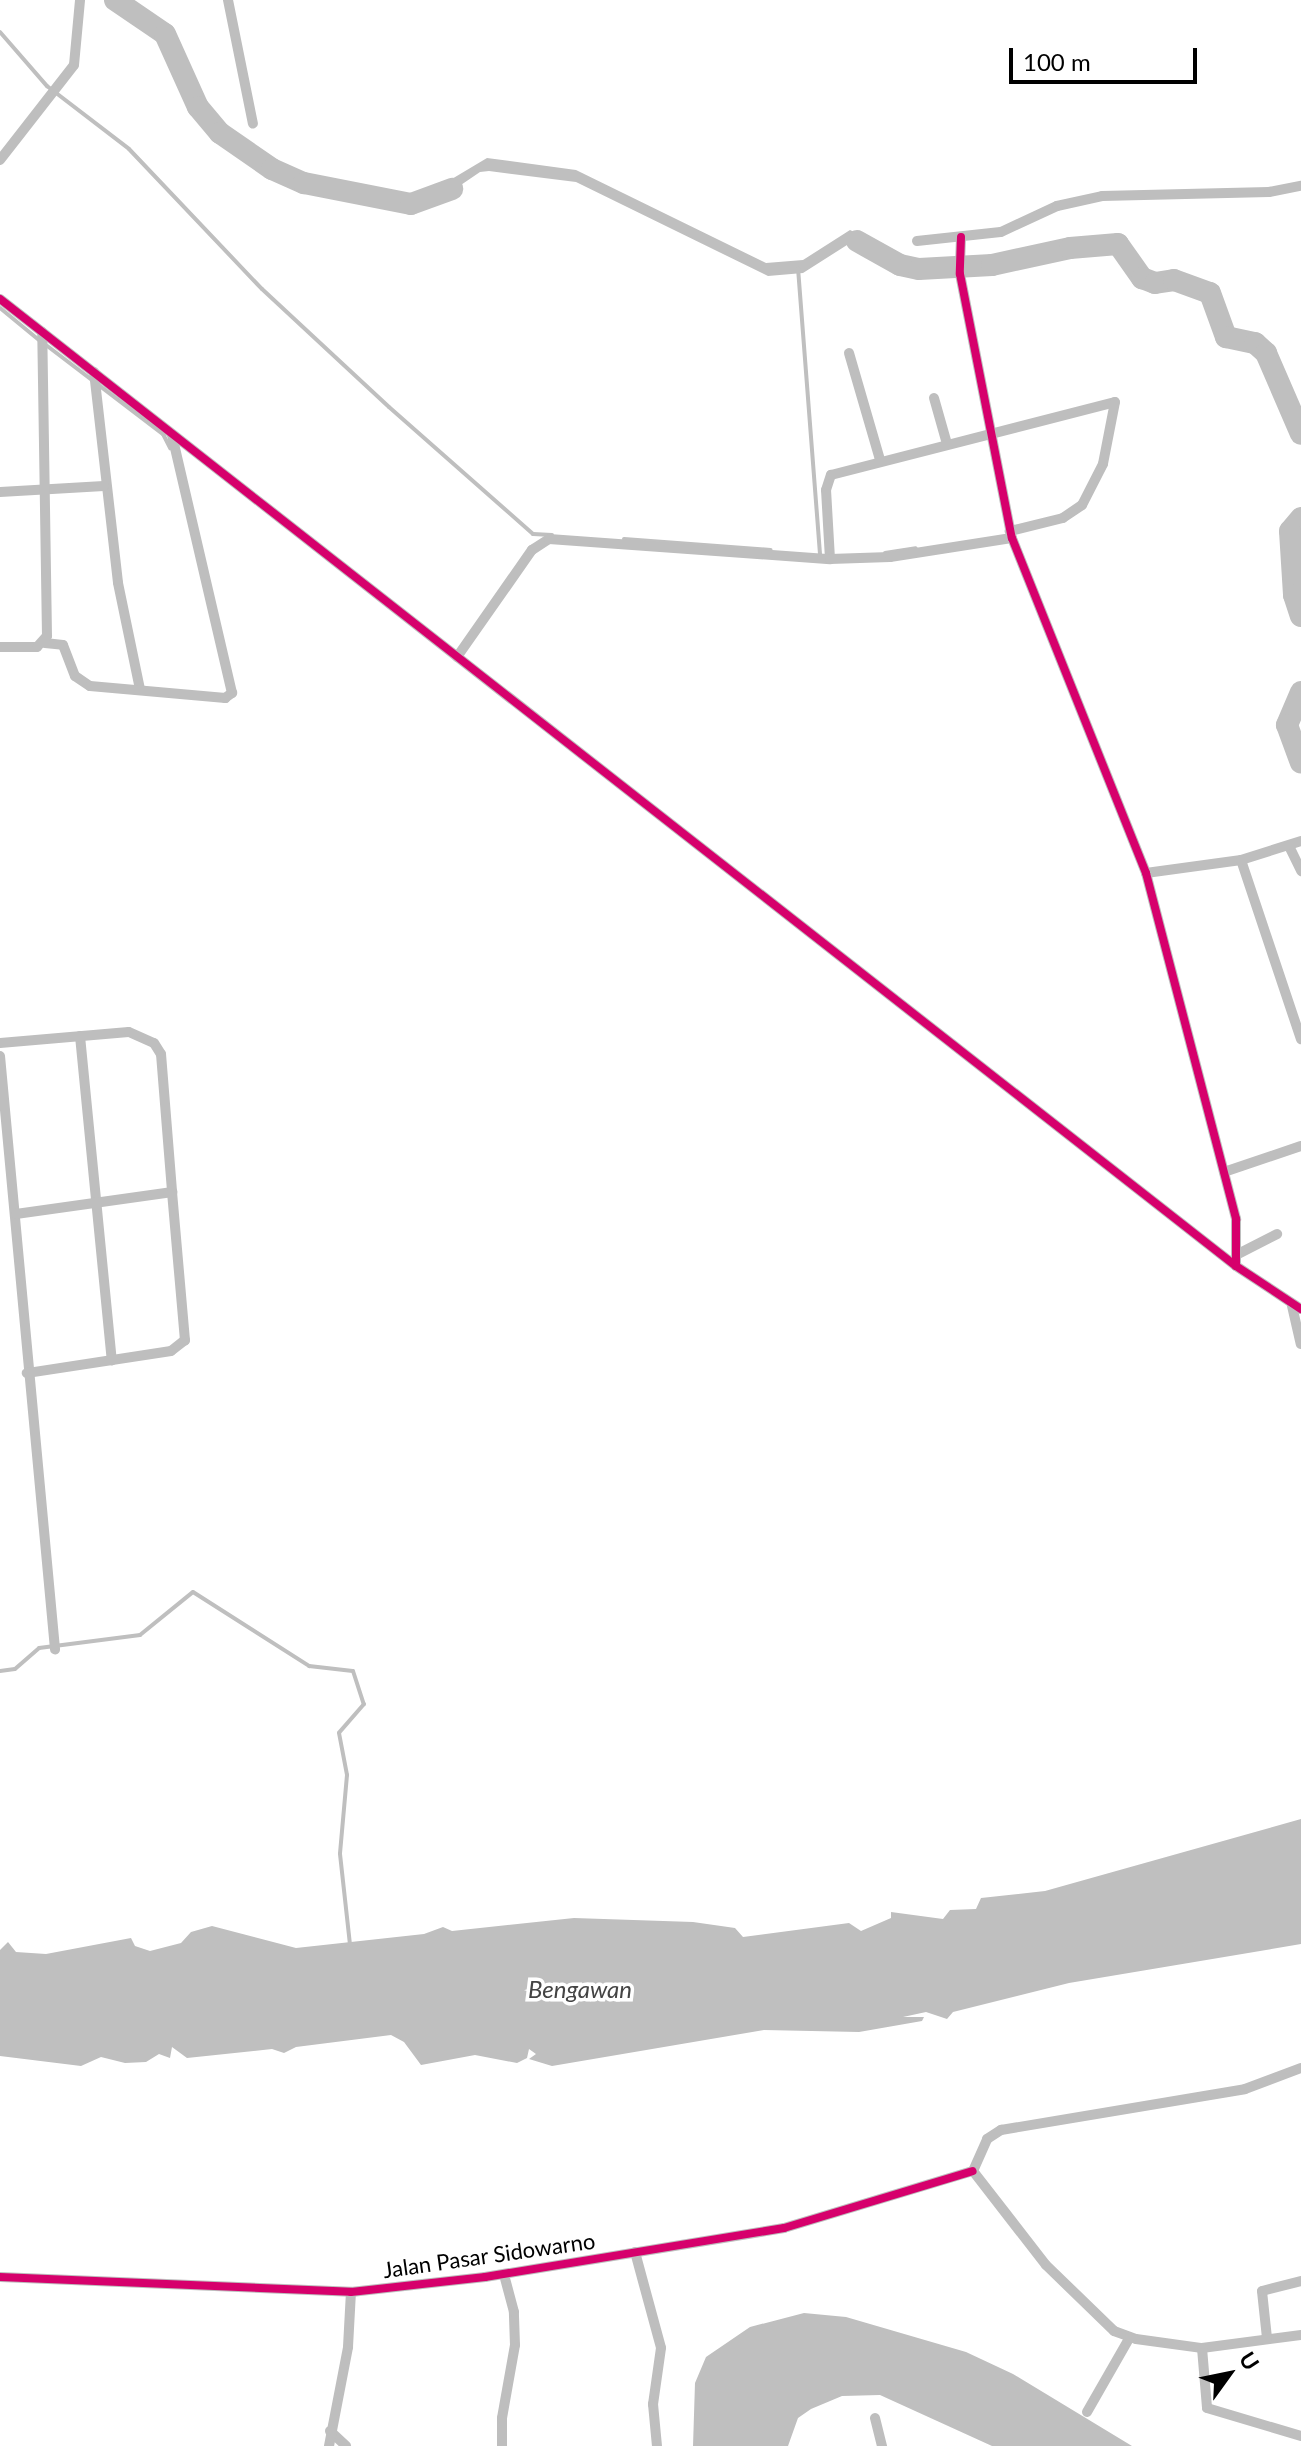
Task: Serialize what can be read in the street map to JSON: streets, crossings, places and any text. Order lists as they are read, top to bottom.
{
  "streets": {
    "street": ["Jalan Pasar Sidowarno"]
  },
  "water": ["Bengawan"],
  "scale_bar": "100 m",
  "north": "top right"
}
